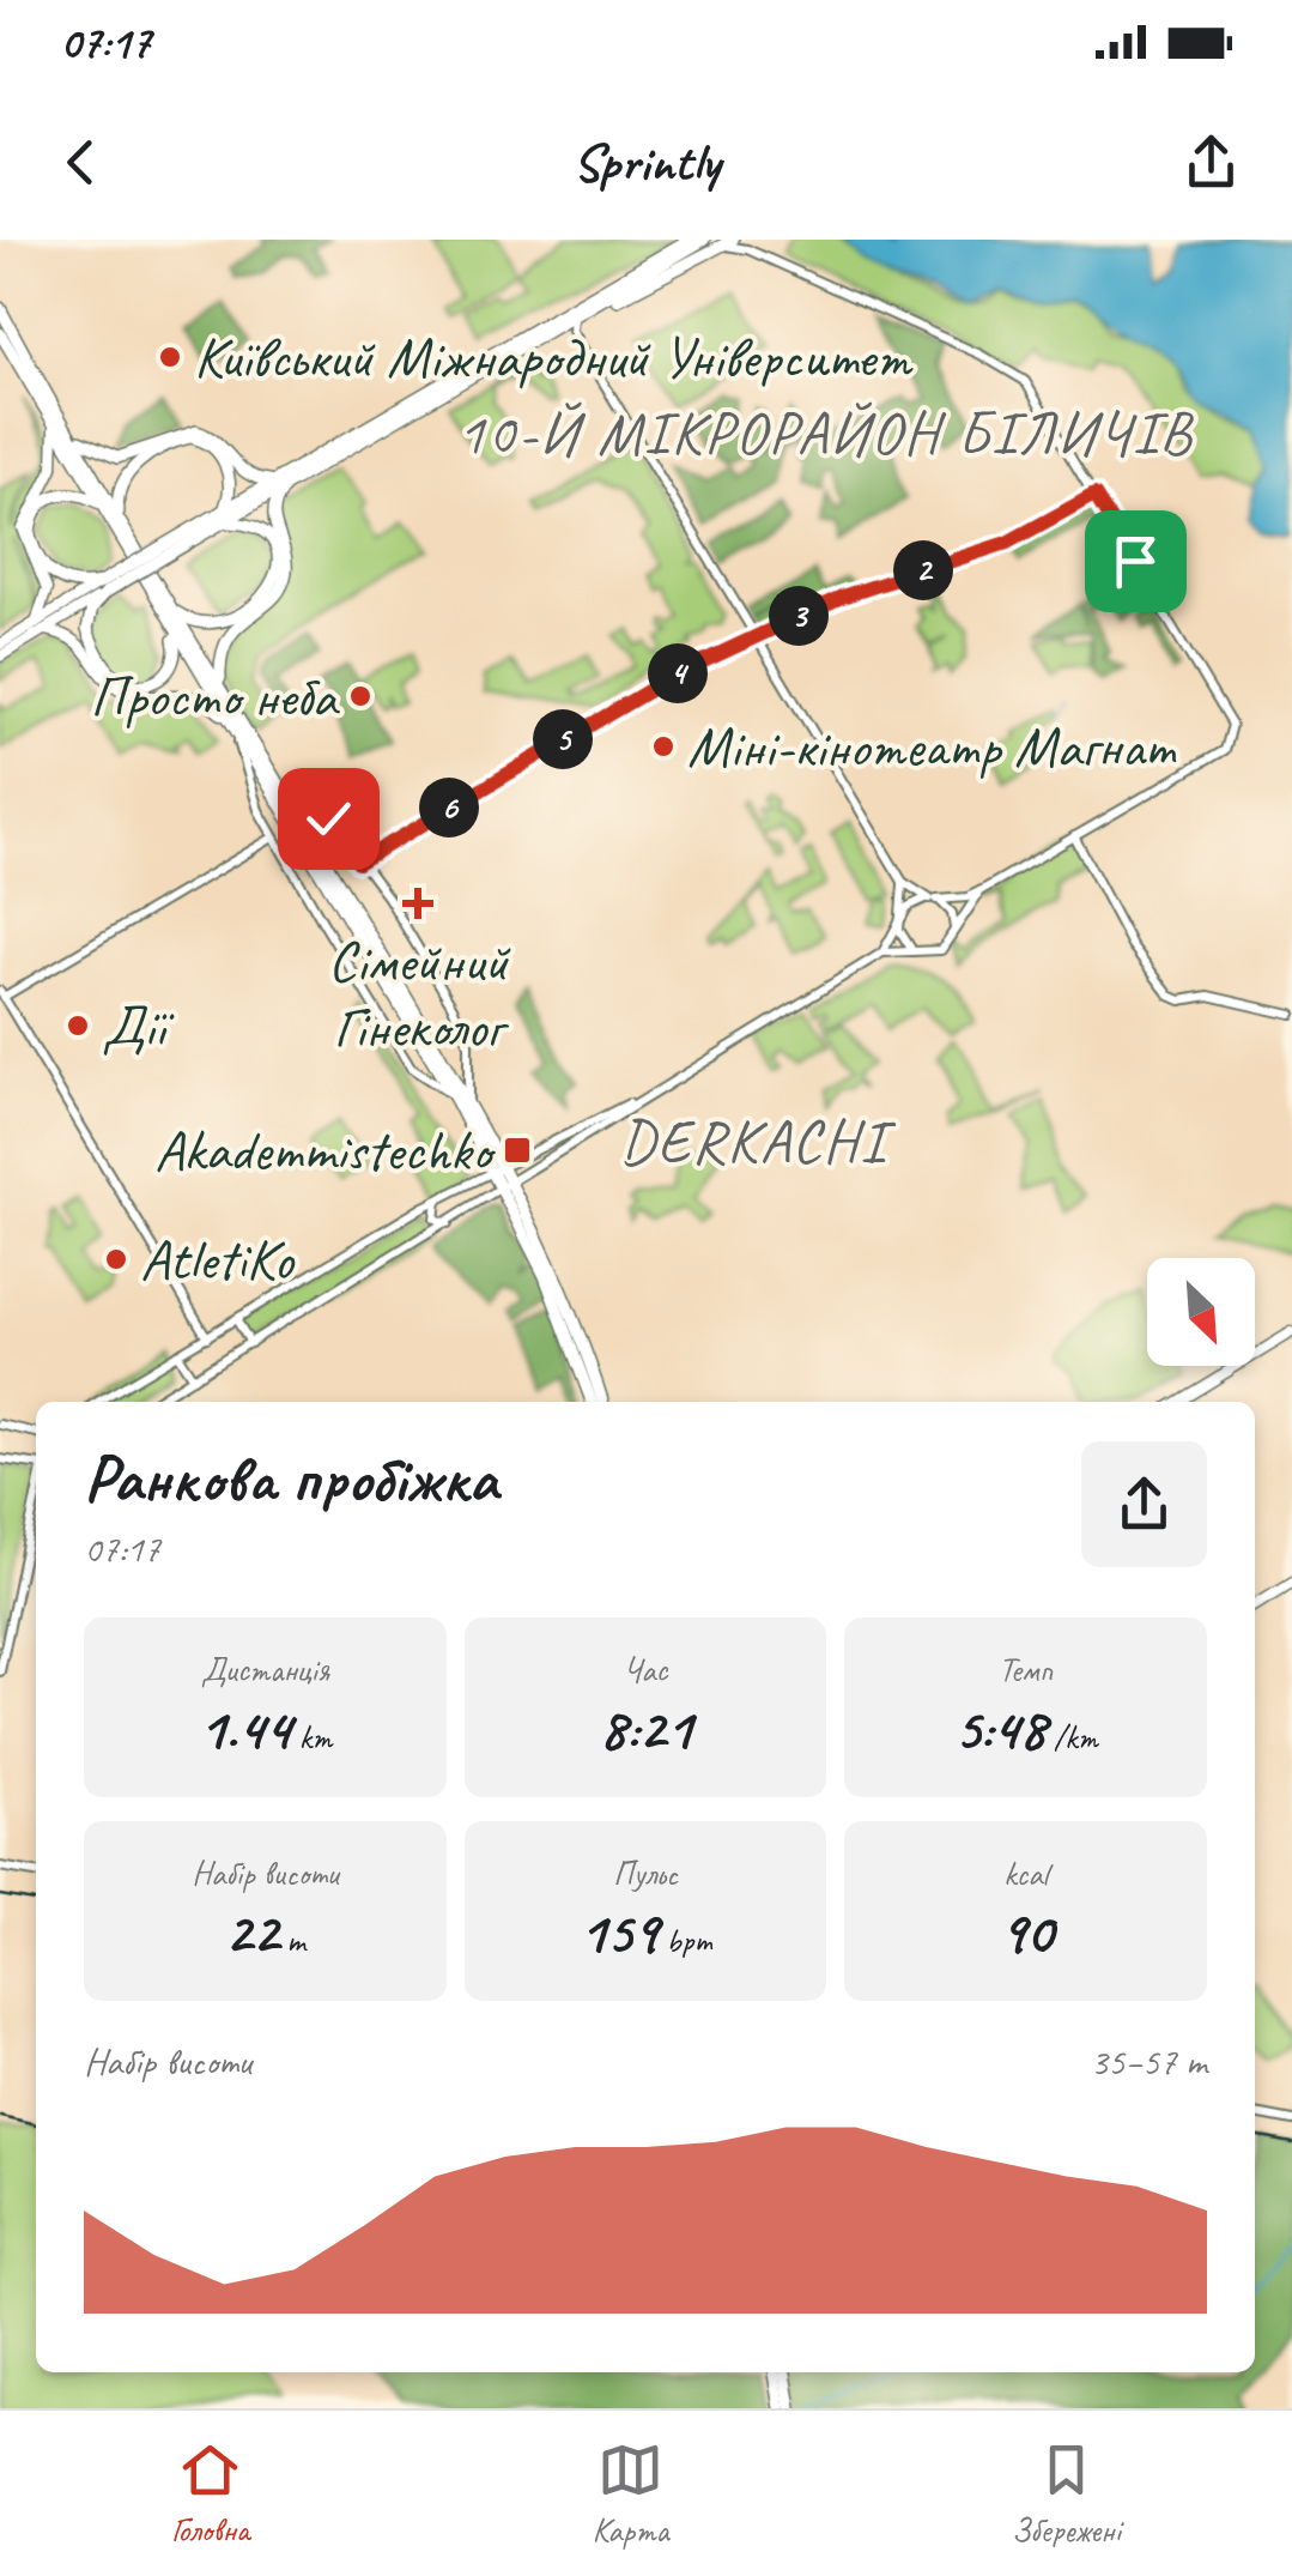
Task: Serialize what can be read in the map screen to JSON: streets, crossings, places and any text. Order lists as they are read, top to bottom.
{
  "districts": ["10-Й МІКРОРАЙОН БІЛИЧІВ", "DERKACHI"],
  "places": {
    "other": [
      "Київський Міжнародний Університет",
      "Просто неба",
      "Міні-кінотеатр Магнат",
      "Дії",
      "AtletiKo"
    ],
    "health": ["Сімейний Гінеколог"],
    "transit": ["Akademmistechko"]
  },
  "north": "bottom right",
  "page": {
    "status": "07:17",
    "header": "Sprintly",
    "pins": [
      "2",
      "3",
      "4",
      "5",
      "6"
    ],
    "heading": ["Ранкова пробіжка", "07:17"],
    "stats": [
      ["Дистанція", "1.44 km"],
      ["Час", "8:21"],
      ["Темп", "5:48 /km"],
      ["Набір висоти", "22 m"],
      ["Пульс", "159 bpm"],
      ["kcal", "90"]
    ],
    "chart": ["Набір висоти", "35–57 m"],
    "tabs": ["Головна", "Карта", "Збережені"]
  }
}
